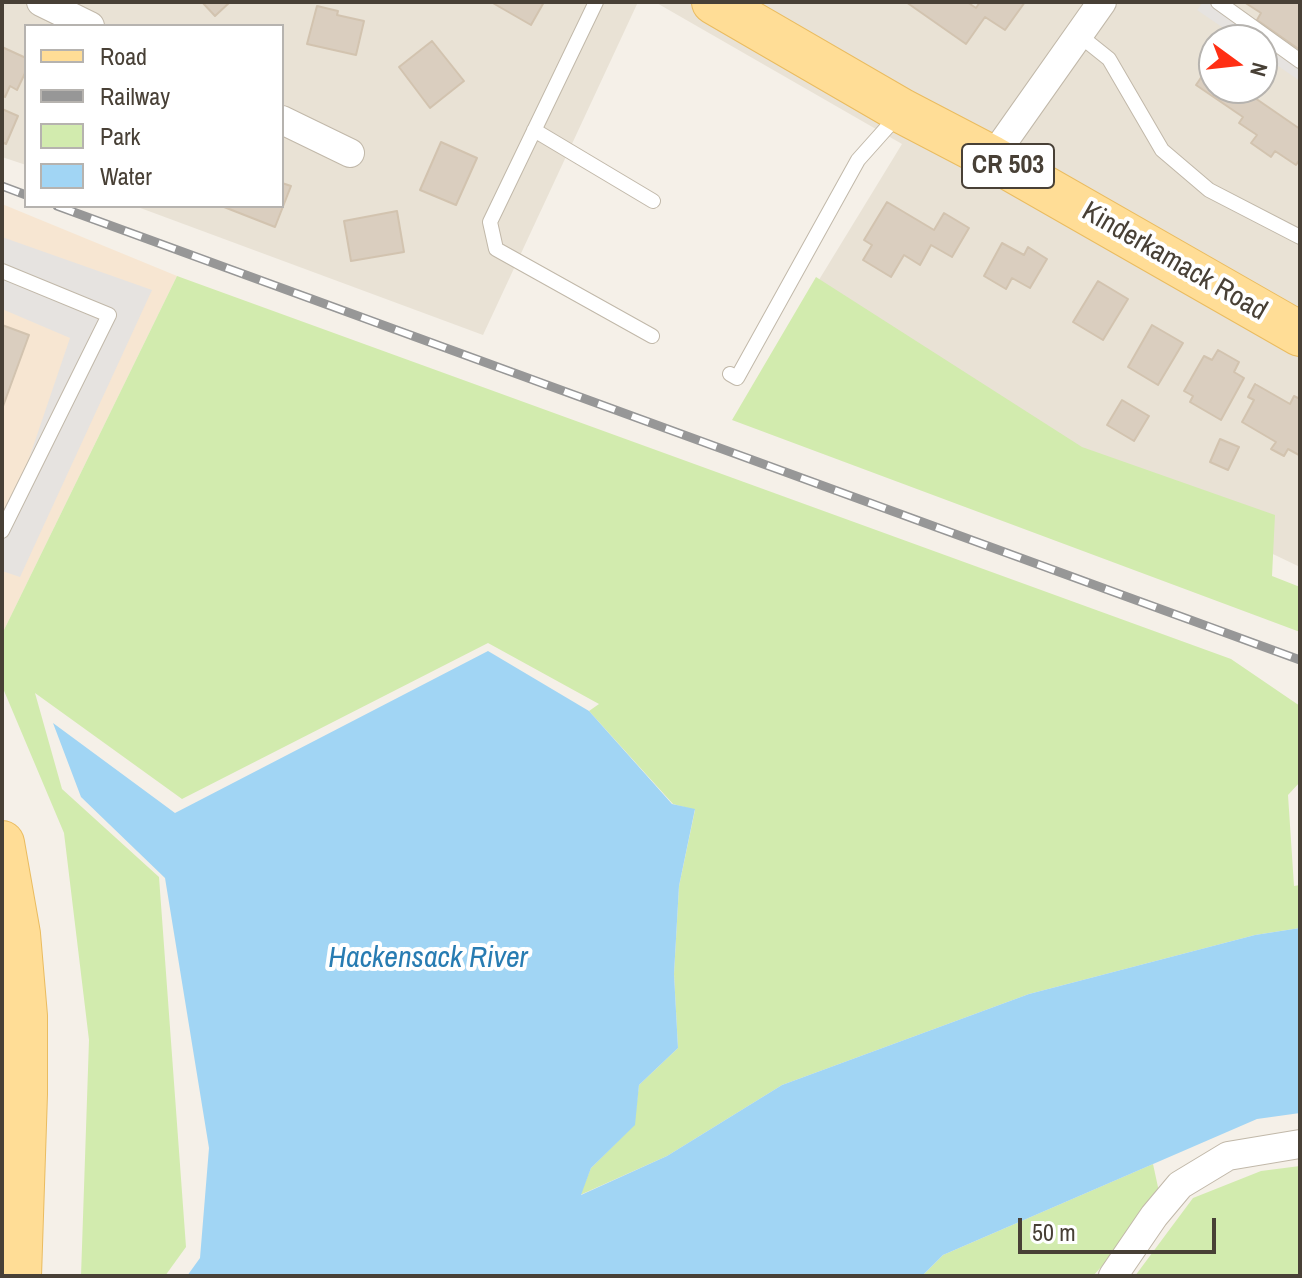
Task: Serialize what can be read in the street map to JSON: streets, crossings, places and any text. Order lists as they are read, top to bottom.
{
  "streets": {
    "main road": ["CR 503", "Kinderkamack Road"]
  },
  "water": ["Hackensack River"],
  "legend": [
    "Road",
    "Railway",
    "Park",
    "Water"
  ],
  "scale_bar": "50 m",
  "north": "right"
}
